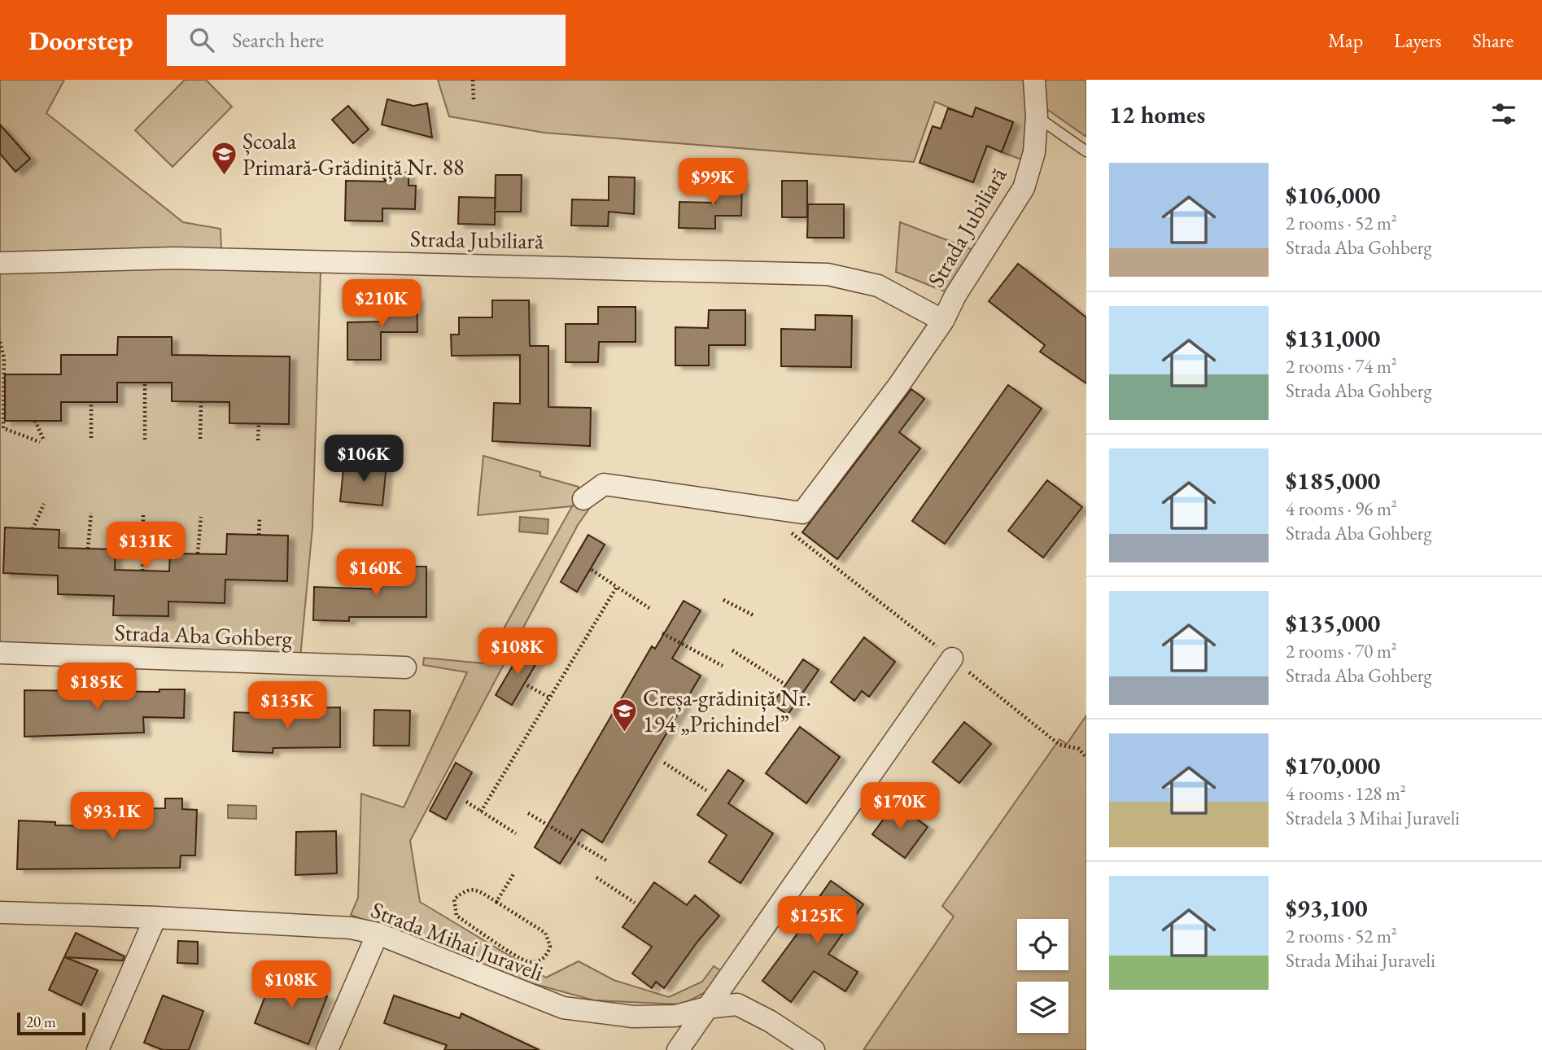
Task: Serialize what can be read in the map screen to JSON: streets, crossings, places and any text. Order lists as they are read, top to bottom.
{
  "streets": {
    "street": ["Strada Jubiliară", "Strada Aba Gohberg", "Strada Mihai Juraveli"]
  },
  "places": {
    "school or university": ["Școala Primară-Grădiniță Nr. 88", "Creșa-grădiniță Nr. 194 „Prichindel”"]
  },
  "scale_bar": "20 m",
  "page": {
    "header": "Doorstep",
    "search": "Search here",
    "nav": ["Map", "Layers", "Share"],
    "heading": "12 homes",
    "list": [
      {
        "name": "$106,000",
        "note": "2 rooms · 52 m² · Strada Aba Gohberg"
      },
      {
        "name": "$131,000",
        "note": "2 rooms · 74 m² · Strada Aba Gohberg"
      },
      {
        "name": "$185,000",
        "note": "4 rooms · 96 m² · Strada Aba Gohberg"
      },
      {
        "name": "$135,000",
        "note": "2 rooms · 70 m² · Strada Aba Gohberg"
      },
      {
        "name": "$170,000",
        "note": "4 rooms · 128 m² · Stradela 3 Mihai Juraveli"
      },
      {
        "name": "$93,100",
        "note": "2 rooms · 52 m² · Strada Mihai Juraveli"
      }
    ],
    "price": [
      "$99K",
      "$210K",
      "$106K",
      "$131K",
      "$160K",
      "$108K",
      "$185K",
      "$135K",
      "$170K",
      "$93.1K",
      "$125K",
      "$108K"
    ],
    "scale": "20 m"
  }
}
